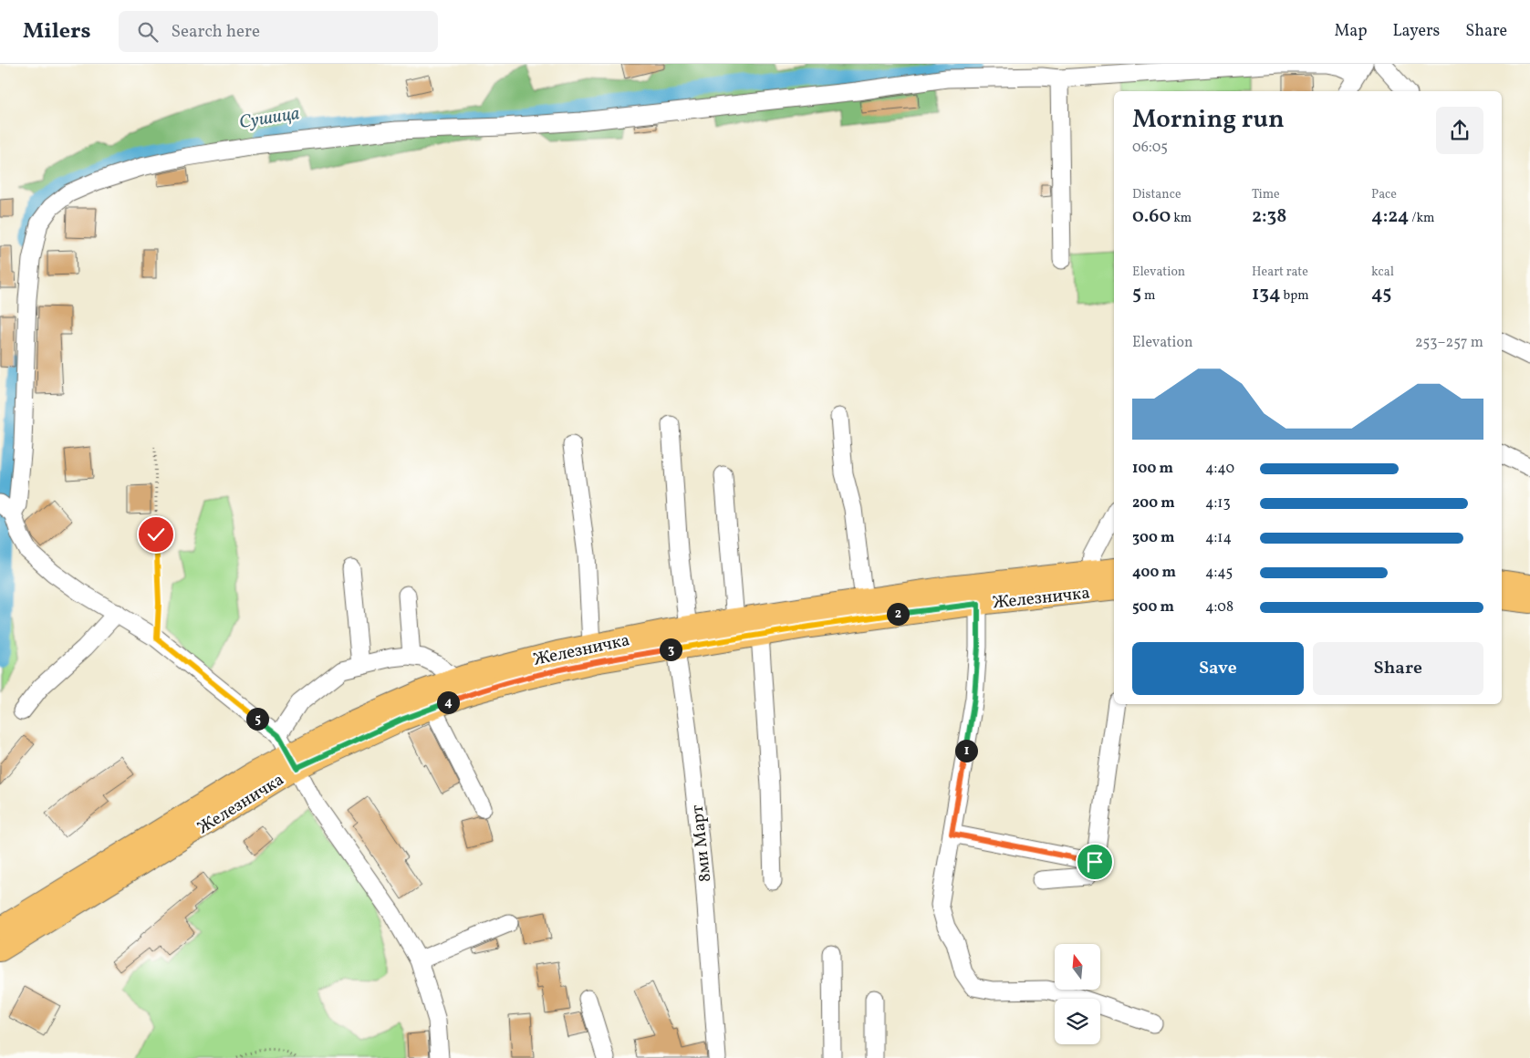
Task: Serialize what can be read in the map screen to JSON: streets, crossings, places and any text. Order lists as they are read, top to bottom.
{
  "streets": {
    "main road": ["Железничка"],
    "street": ["8ми Март"]
  },
  "crossings": [
    ["Железничка", "8ми Март"]
  ],
  "water": ["Сушица"],
  "north": "top",
  "page": {
    "header": "Milers",
    "search": "Search here",
    "nav": ["Map", "Layers", "Share"],
    "heading": ["Morning run", "06:05"],
    "stats": [
      ["Distance", "0.60 km"],
      ["Time", "2:38"],
      ["Pace", "4:24 /km"],
      ["Elevation", "5 m"],
      ["Heart rate", "134 bpm"],
      ["kcal", "45"]
    ],
    "chart": ["Elevation", "253–257 m"],
    "list": [
      {
        "name": "100 m",
        "note": "4:40"
      },
      {
        "name": "200 m",
        "note": "4:13"
      },
      {
        "name": "300 m",
        "note": "4:14"
      },
      {
        "name": "400 m",
        "note": "4:45"
      },
      {
        "name": "500 m",
        "note": "4:08"
      }
    ],
    "pins": [
      "2",
      "3",
      "4",
      "5",
      "1"
    ],
    "buttons": ["Save", "Share"]
  }
}
